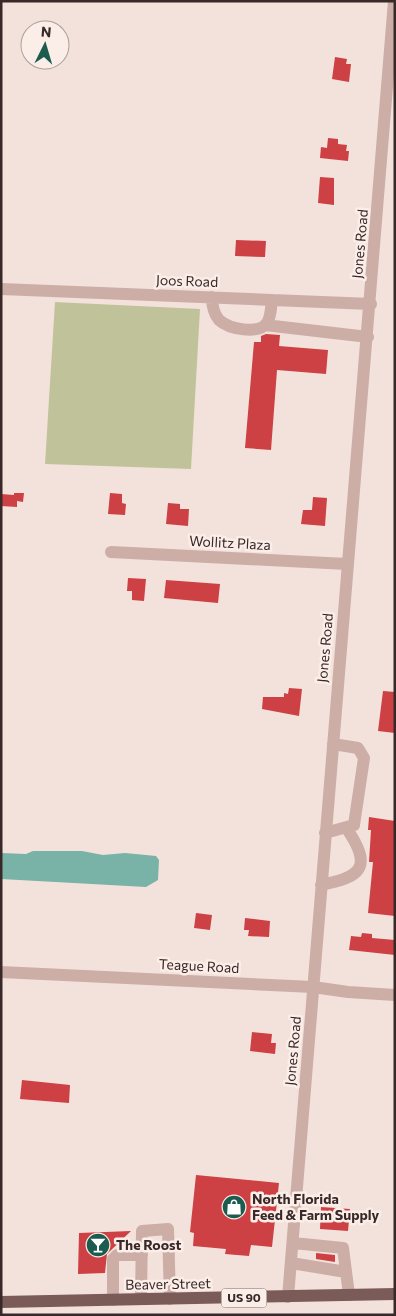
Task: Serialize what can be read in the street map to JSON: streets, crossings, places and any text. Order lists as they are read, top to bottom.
{
  "streets": {
    "main road": ["Beaver Street", "US 90"],
    "street": [
      "Jones Road",
      "Joos Road",
      "Wollitz Plaza",
      "Teague Road"
    ]
  },
  "crossings": [
    ["Jones Road", "Joos Road"],
    ["Jones Road", "Wollitz Plaza"],
    ["Jones Road", "Teague Road"],
    ["Jones Road", "Beaver Street"]
  ],
  "places": {
    "shop": ["North Florida Feed & Farm Supply"],
    "bar": ["The Roost"]
  },
  "north": "top"
}
